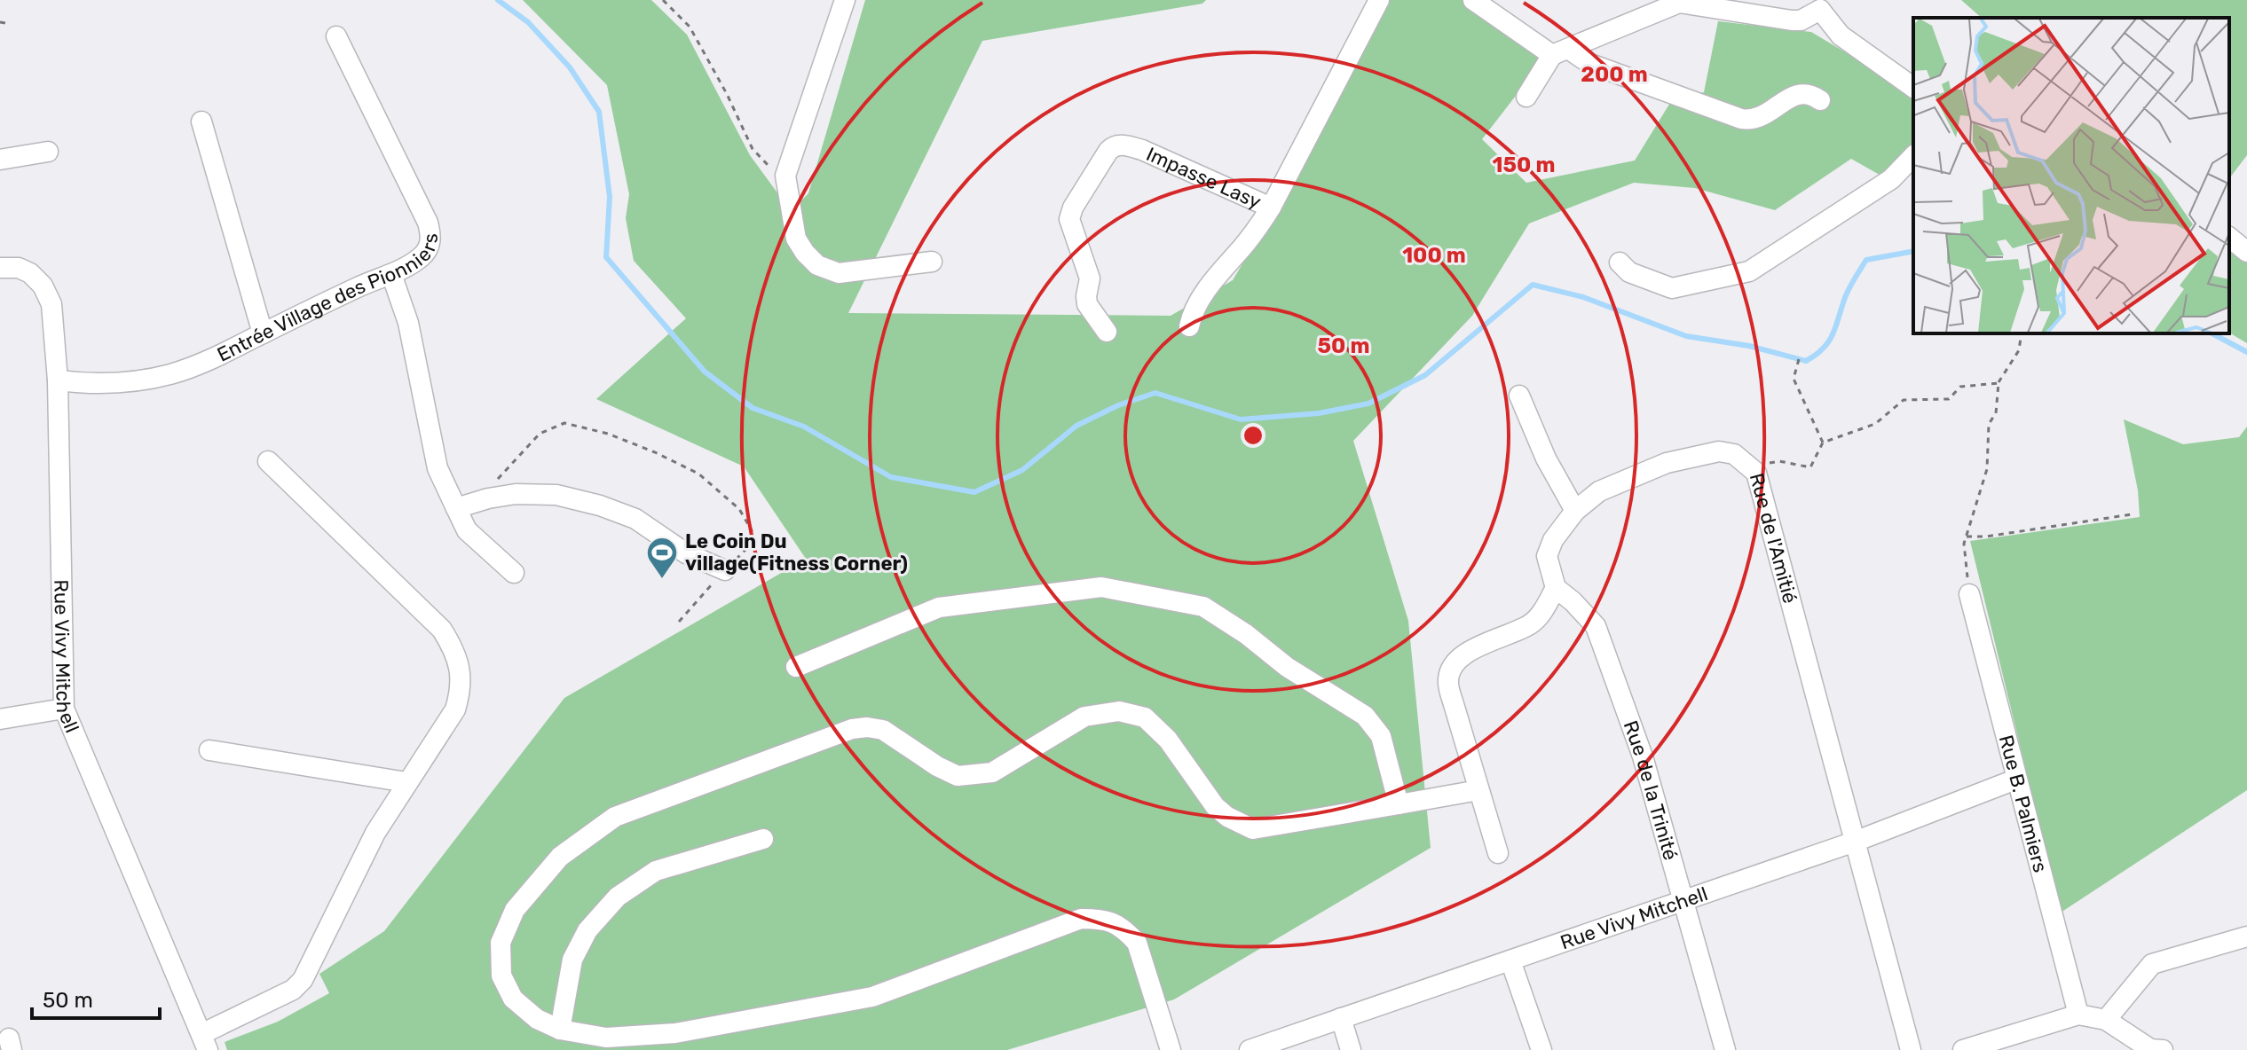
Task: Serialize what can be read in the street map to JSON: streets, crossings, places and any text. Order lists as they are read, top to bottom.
{
  "streets": {
    "street": [
      "Impasse Lasy",
      "Entrée Village des Pionniers",
      "Rue de l'Amitié",
      "Rue Vivy Mitchell",
      "Rue de la Trinité",
      "Rue B. Palmiers"
    ]
  },
  "crossings": [
    ["Entrée Village des Pionniers", "Rue Vivy Mitchell"],
    ["Rue de l'Amitié", "Rue Vivy Mitchell"],
    ["Rue de l'Amitié", "Rue de la Trinité"],
    ["Rue Vivy Mitchell", "Rue de la Trinité"],
    ["Rue Vivy Mitchell", "Rue B. Palmiers"]
  ],
  "places": {
    "sports": ["Le Coin Du village(Fitness Corner)"]
  },
  "scale_bar": "50 m",
  "rings": [
    "200 m",
    "150 m",
    "100 m",
    "50 m"
  ]
}
